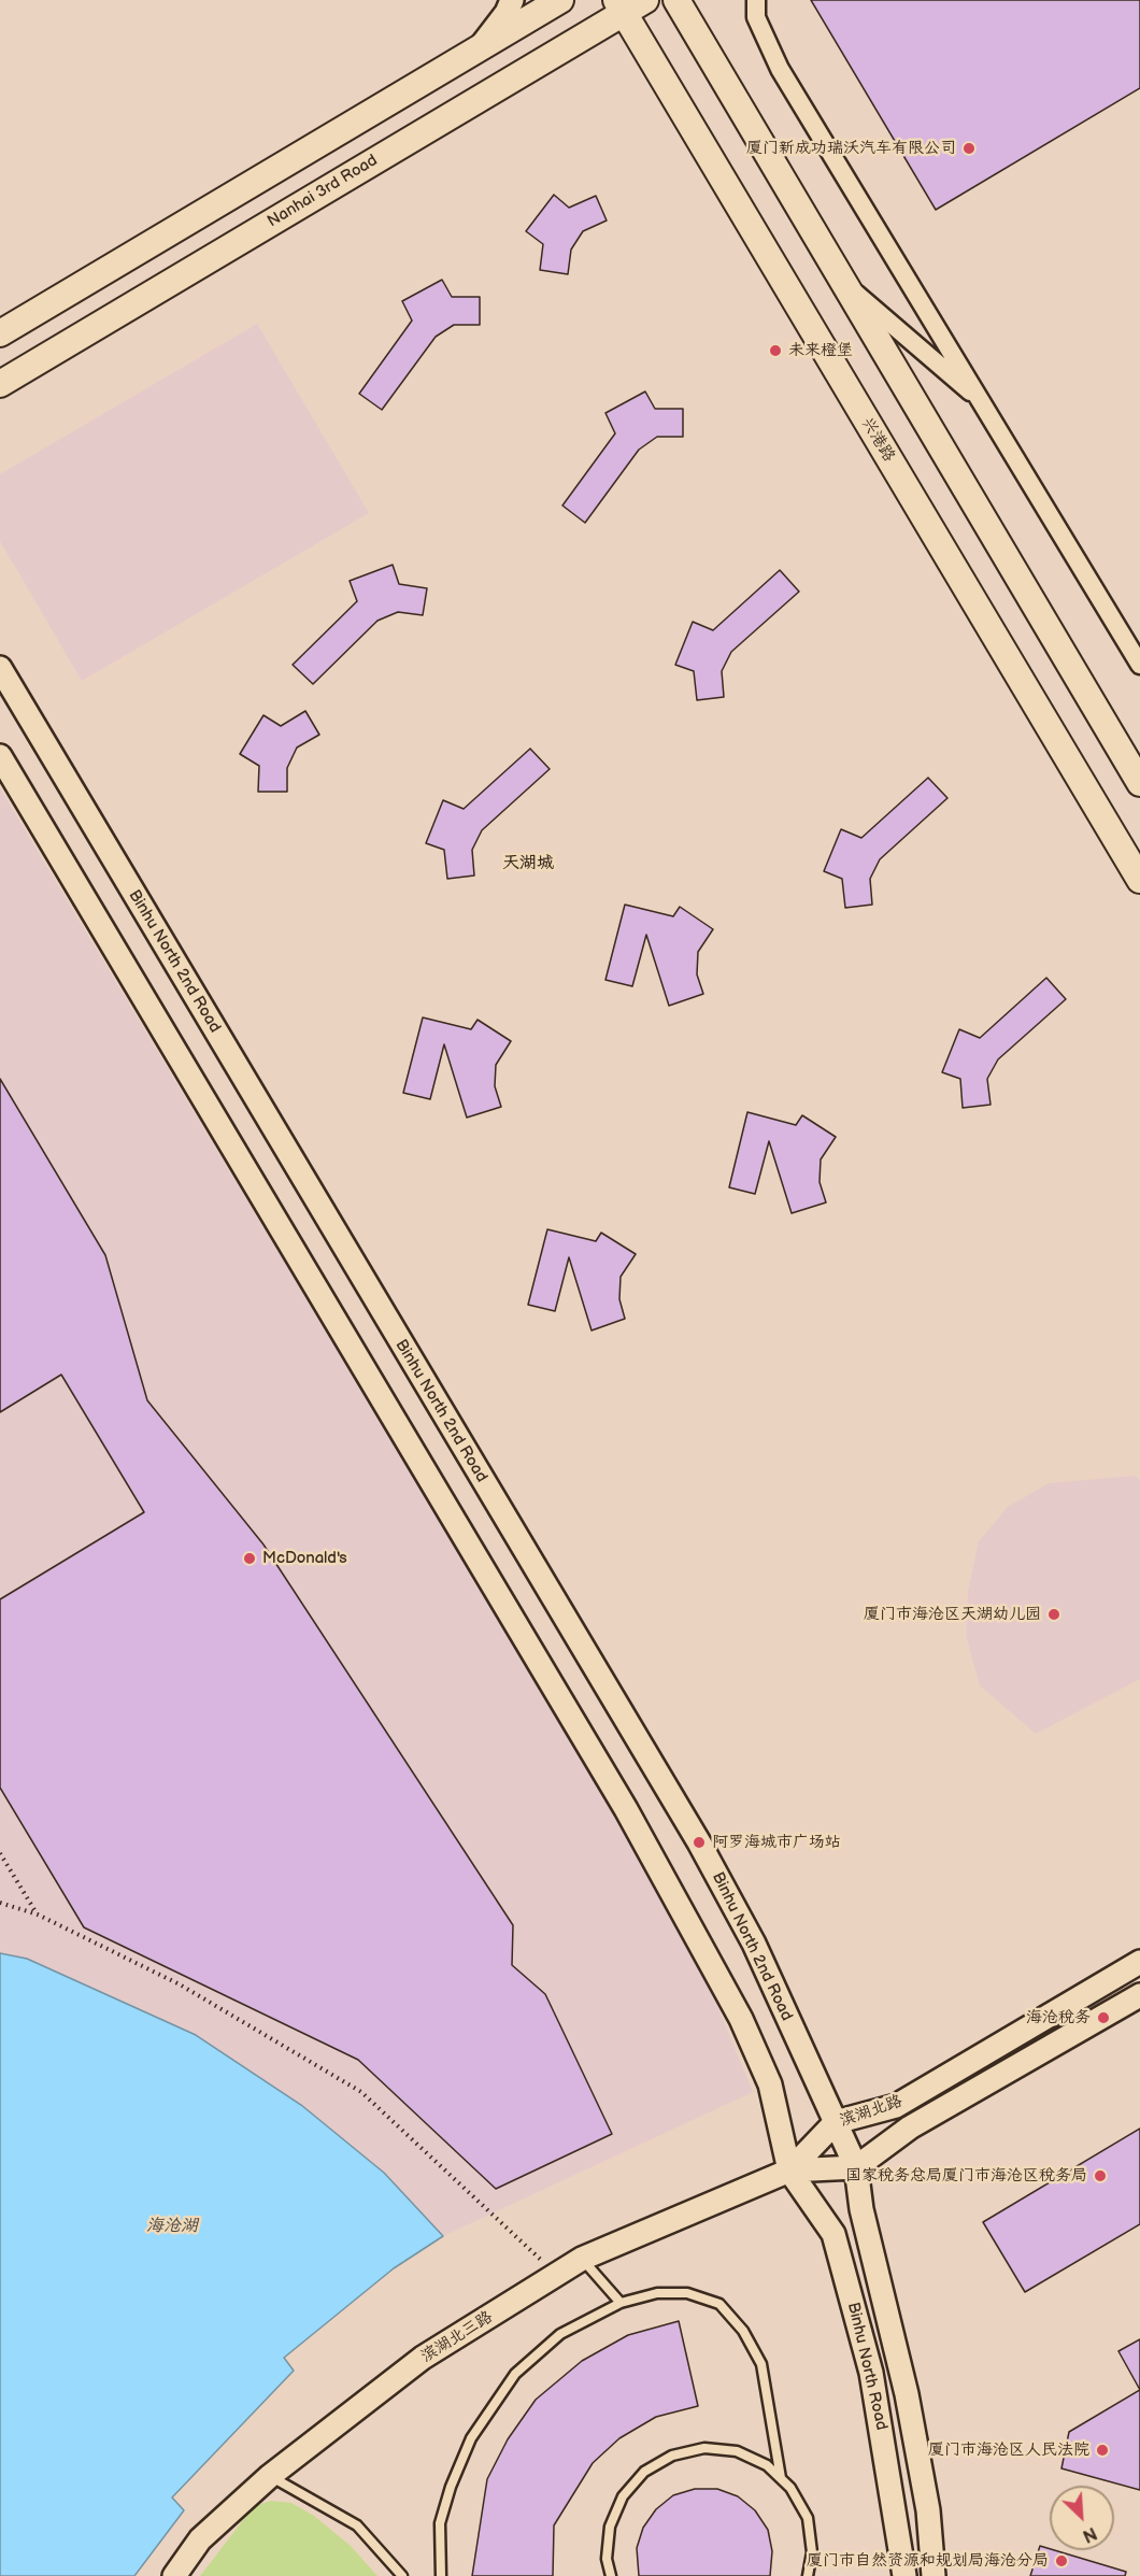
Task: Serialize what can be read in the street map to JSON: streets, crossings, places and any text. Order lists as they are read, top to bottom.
{
  "streets": {
    "main road": ["Nanhai 3rd Road", "兴港路"],
    "street": [
      "Binhu North 2nd Road",
      "滨湖北路",
      "滨湖北三路",
      "Binhu North Road"
    ]
  },
  "crossings": [
    ["Nanhai 3rd Road", "兴港路"],
    ["Binhu North 2nd Road", "滨湖北路"],
    ["Binhu North 2nd Road", "Binhu North Road"],
    ["滨湖北路", "滨湖北三路"],
    ["滨湖北路", "Binhu North Road"],
    ["滨湖北三路", "Binhu North Road"]
  ],
  "districts": ["天湖城"],
  "water": ["海沧湖"],
  "places": [
    "厦门新成功瑞沃汽车有限公司",
    "未来橙堡",
    "McDonald's",
    "厦门市海沧区天湖幼儿园",
    "阿罗海城市广场站",
    "海沧税务",
    "国家税务总局厦门市海沧区税务局",
    "厦门市海沧区人民法院",
    "厦门市自然资源和规划局海沧分局"
  ],
  "north": "bottom right"
}
